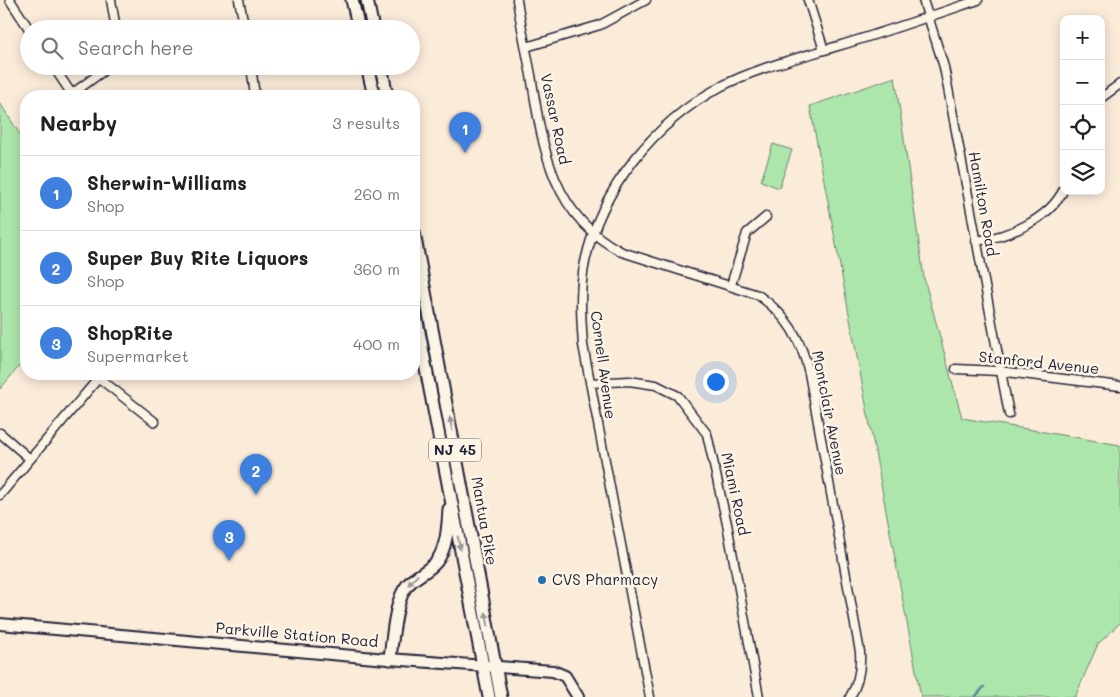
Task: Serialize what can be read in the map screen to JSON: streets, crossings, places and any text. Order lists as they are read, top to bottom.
{
  "streets": {
    "main road": ["NJ 45", "Mantua Pike", "Parkville Station Road"],
    "street": [
      "Vassar Road",
      "Hamilton Road",
      "Stanford Avenue",
      "Cornell Avenue",
      "Montclair Avenue",
      "Miami Road"
    ]
  },
  "crossings": [
    ["Vassar Road", "Cornell Avenue"],
    ["Vassar Road", "Montclair Avenue"],
    ["Hamilton Road", "Stanford Avenue"],
    ["Hamilton Road", "Cornell Avenue"],
    ["Cornell Avenue", "Montclair Avenue"],
    ["Cornell Avenue", "Miami Road"],
    ["Mantua Pike", "Parkville Station Road"]
  ],
  "places": ["CVS Pharmacy"],
  "page": {
    "map_buttons": ["+", "−"],
    "search": "Search here",
    "heading": ["Nearby", "3 results"],
    "pins": ["1", "2", "3"],
    "list": [
      {
        "mark": "1",
        "name": "Sherwin-Williams",
        "note": "Shop",
        "value": "260 m"
      },
      {
        "mark": "2",
        "name": "Super Buy Rite Liquors",
        "note": "Shop",
        "value": "360 m"
      },
      {
        "mark": "3",
        "name": "ShopRite",
        "note": "Supermarket",
        "value": "400 m"
      }
    ]
  }
}
